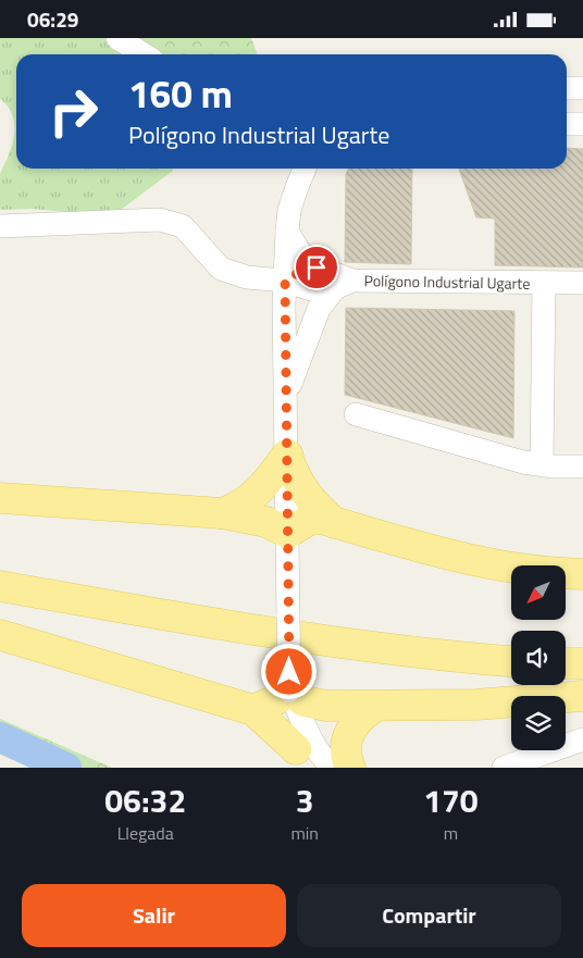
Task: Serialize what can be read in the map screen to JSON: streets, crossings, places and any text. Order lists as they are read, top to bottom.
{
  "streets": {
    "street": ["Polígono Industrial Ugarte"]
  },
  "north": "bottom left",
  "page": {
    "status": "06:29",
    "turn": ["160 m", "Polígono Industrial Ugarte"],
    "eta": [
      "06:32",
      "Llegada",
      "3",
      "min",
      "170",
      "m"
    ],
    "buttons": ["Salir", "Compartir"]
  }
}
